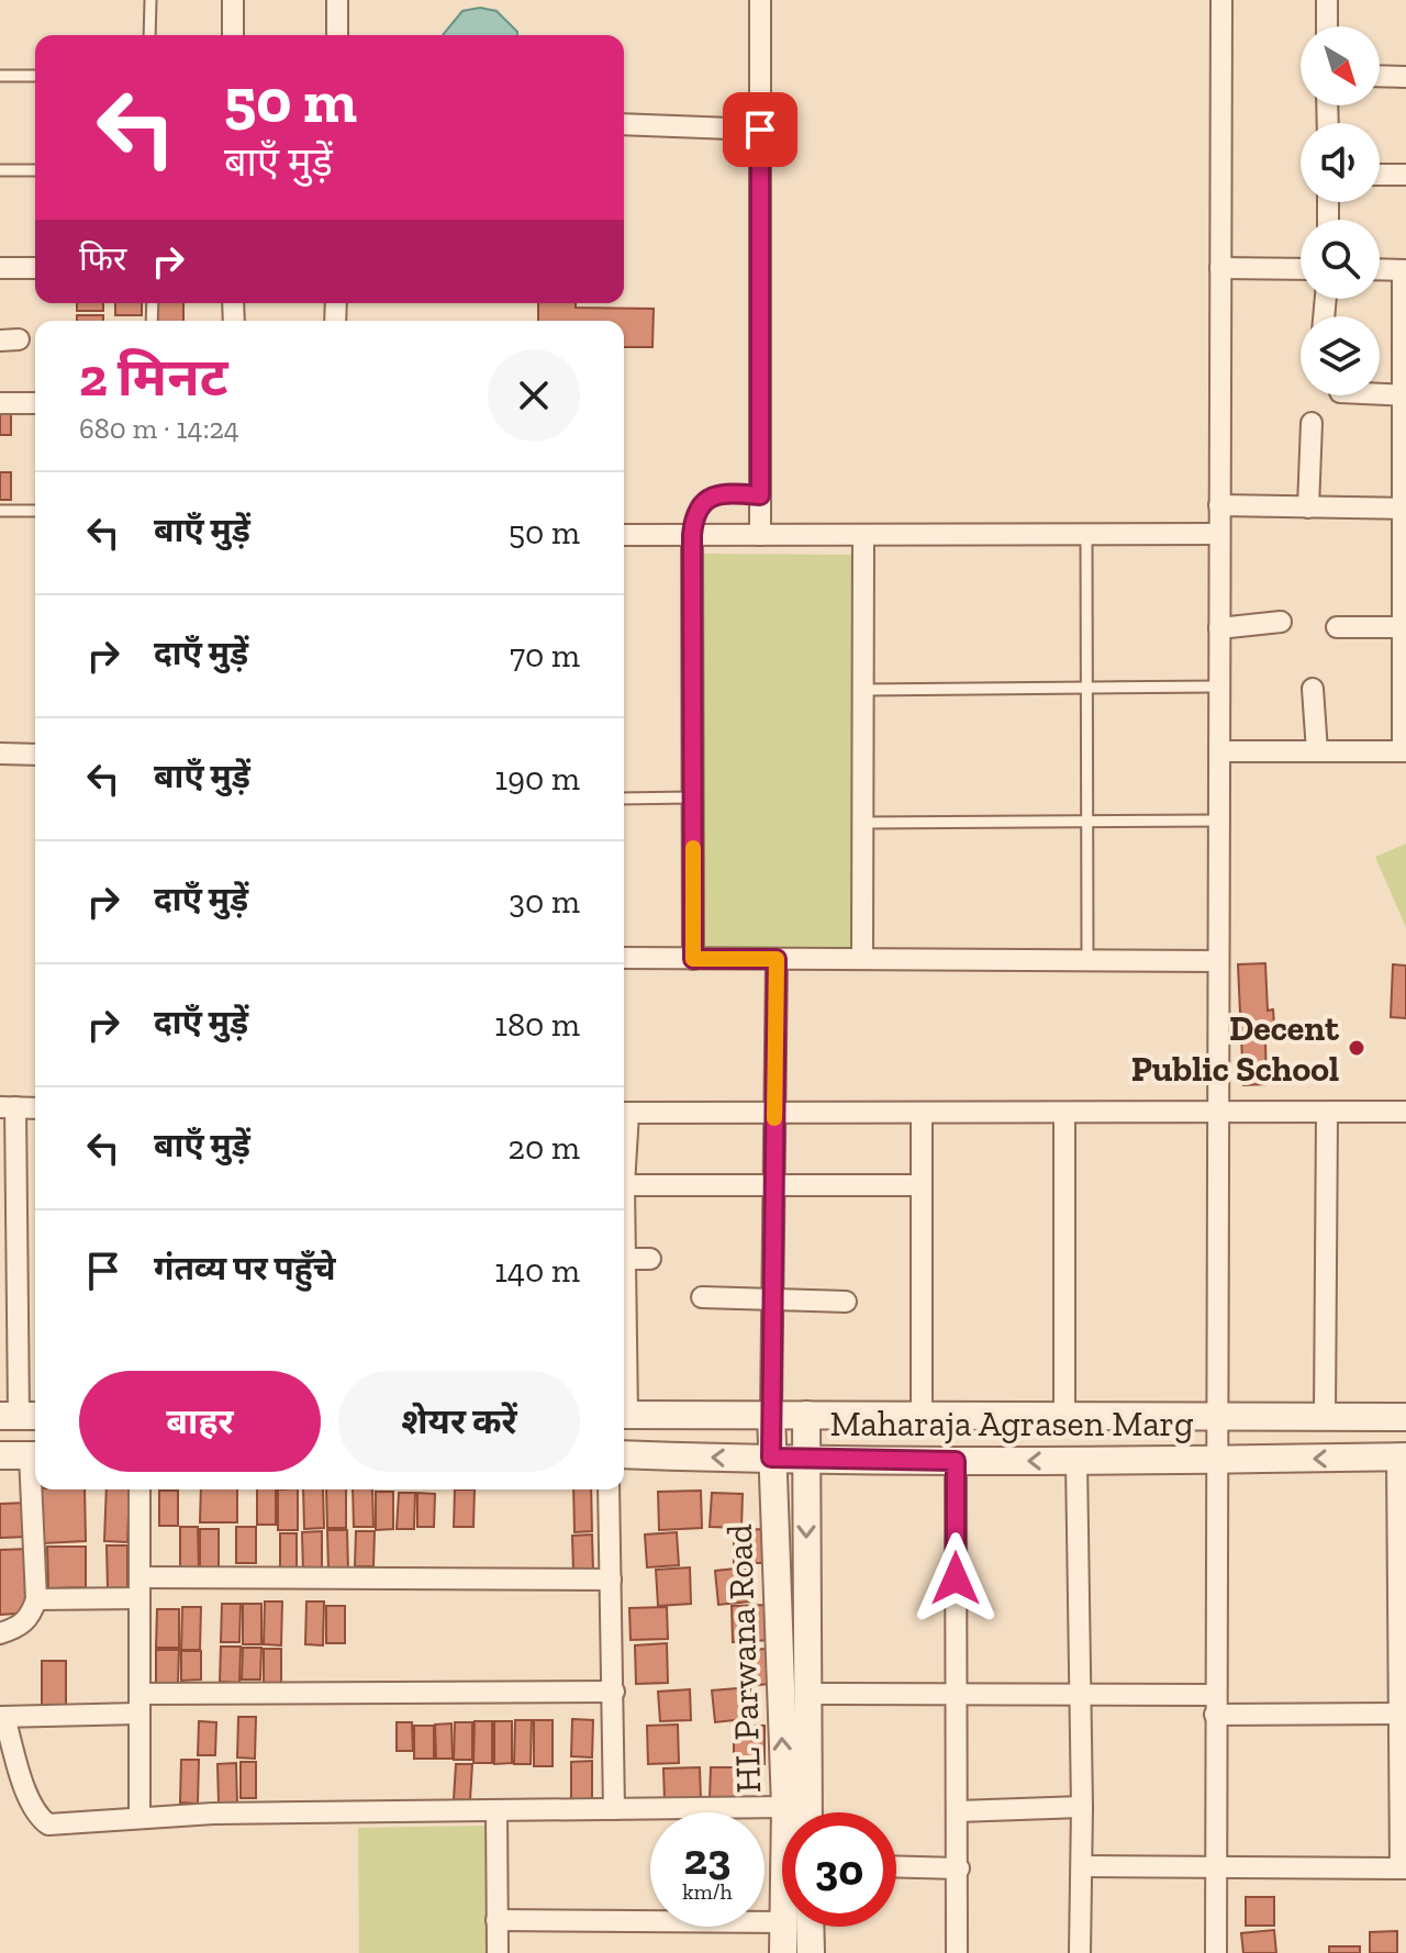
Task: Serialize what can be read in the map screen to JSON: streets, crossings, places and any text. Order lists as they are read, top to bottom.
{
  "streets": {
    "street": ["Maharaja Agrasen Marg", "HL Parwana Road"]
  },
  "crossings": [
    ["Maharaja Agrasen Marg", "HL Parwana Road"]
  ],
  "places": ["Decent Public School"],
  "north": "bottom right",
  "page": {
    "turn": ["50 m", "बाएँ मुड़ें"],
    "then": "फिर",
    "heading": ["2 मिनट", "680 m · 14:24"],
    "list": [
      {
        "name": "बाएँ मुड़ें",
        "value": "50 m"
      },
      {
        "name": "दाएँ मुड़ें",
        "value": "70 m"
      },
      {
        "name": "बाएँ मुड़ें",
        "value": "190 m"
      },
      {
        "name": "दाएँ मुड़ें",
        "value": "30 m"
      },
      {
        "name": "दाएँ मुड़ें",
        "value": "180 m"
      },
      {
        "name": "बाएँ मुड़ें",
        "value": "20 m"
      },
      {
        "name": "गंतव्य पर पहुँचे",
        "value": "140 m"
      }
    ],
    "buttons": ["बाहर", "शेयर करें"],
    "speed": "23 km/h",
    "limit": "30"
  }
}
